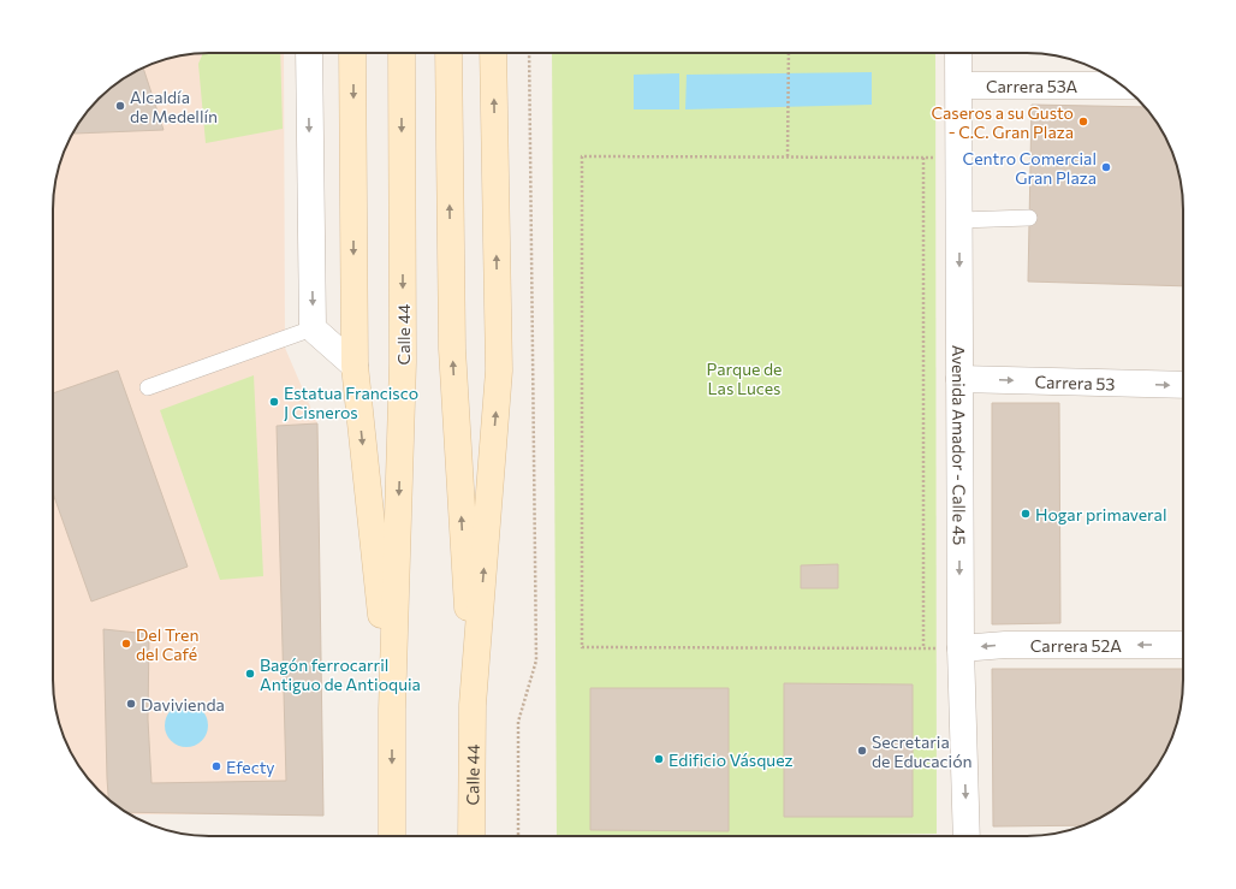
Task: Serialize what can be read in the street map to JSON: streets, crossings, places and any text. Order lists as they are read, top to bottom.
{
  "streets": {
    "main road": ["Calle 44"],
    "street": [
      "Carrera 53A",
      "Carrera 53",
      "Avenida Amador - Calle 45",
      "Carrera 52A"
    ]
  },
  "crossings": [
    ["Carrera 53A", "Avenida Amador - Calle 45"],
    ["Carrera 53", "Avenida Amador - Calle 45"],
    ["Avenida Amador - Calle 45", "Carrera 52A"]
  ],
  "one_way": ["Carrera 53", "Avenida Amador - Calle 45", "Carrera 52A"],
  "parks": ["Parque de Las Luces"],
  "places": [
    "Alcaldía de Medellín",
    "Caseros a su Gusto - C.C. Gran Plaza",
    "Centro Comercial Gran Plaza",
    "Estatua Francisco J Cisneros",
    "Hogar primaveral",
    "Del Tren del Café",
    "Bagón ferrocarril Antiguo de Antioquia",
    "Davivienda",
    "Secretaria de Educación",
    "Edificio Vásquez",
    "Efecty"
  ]
}
